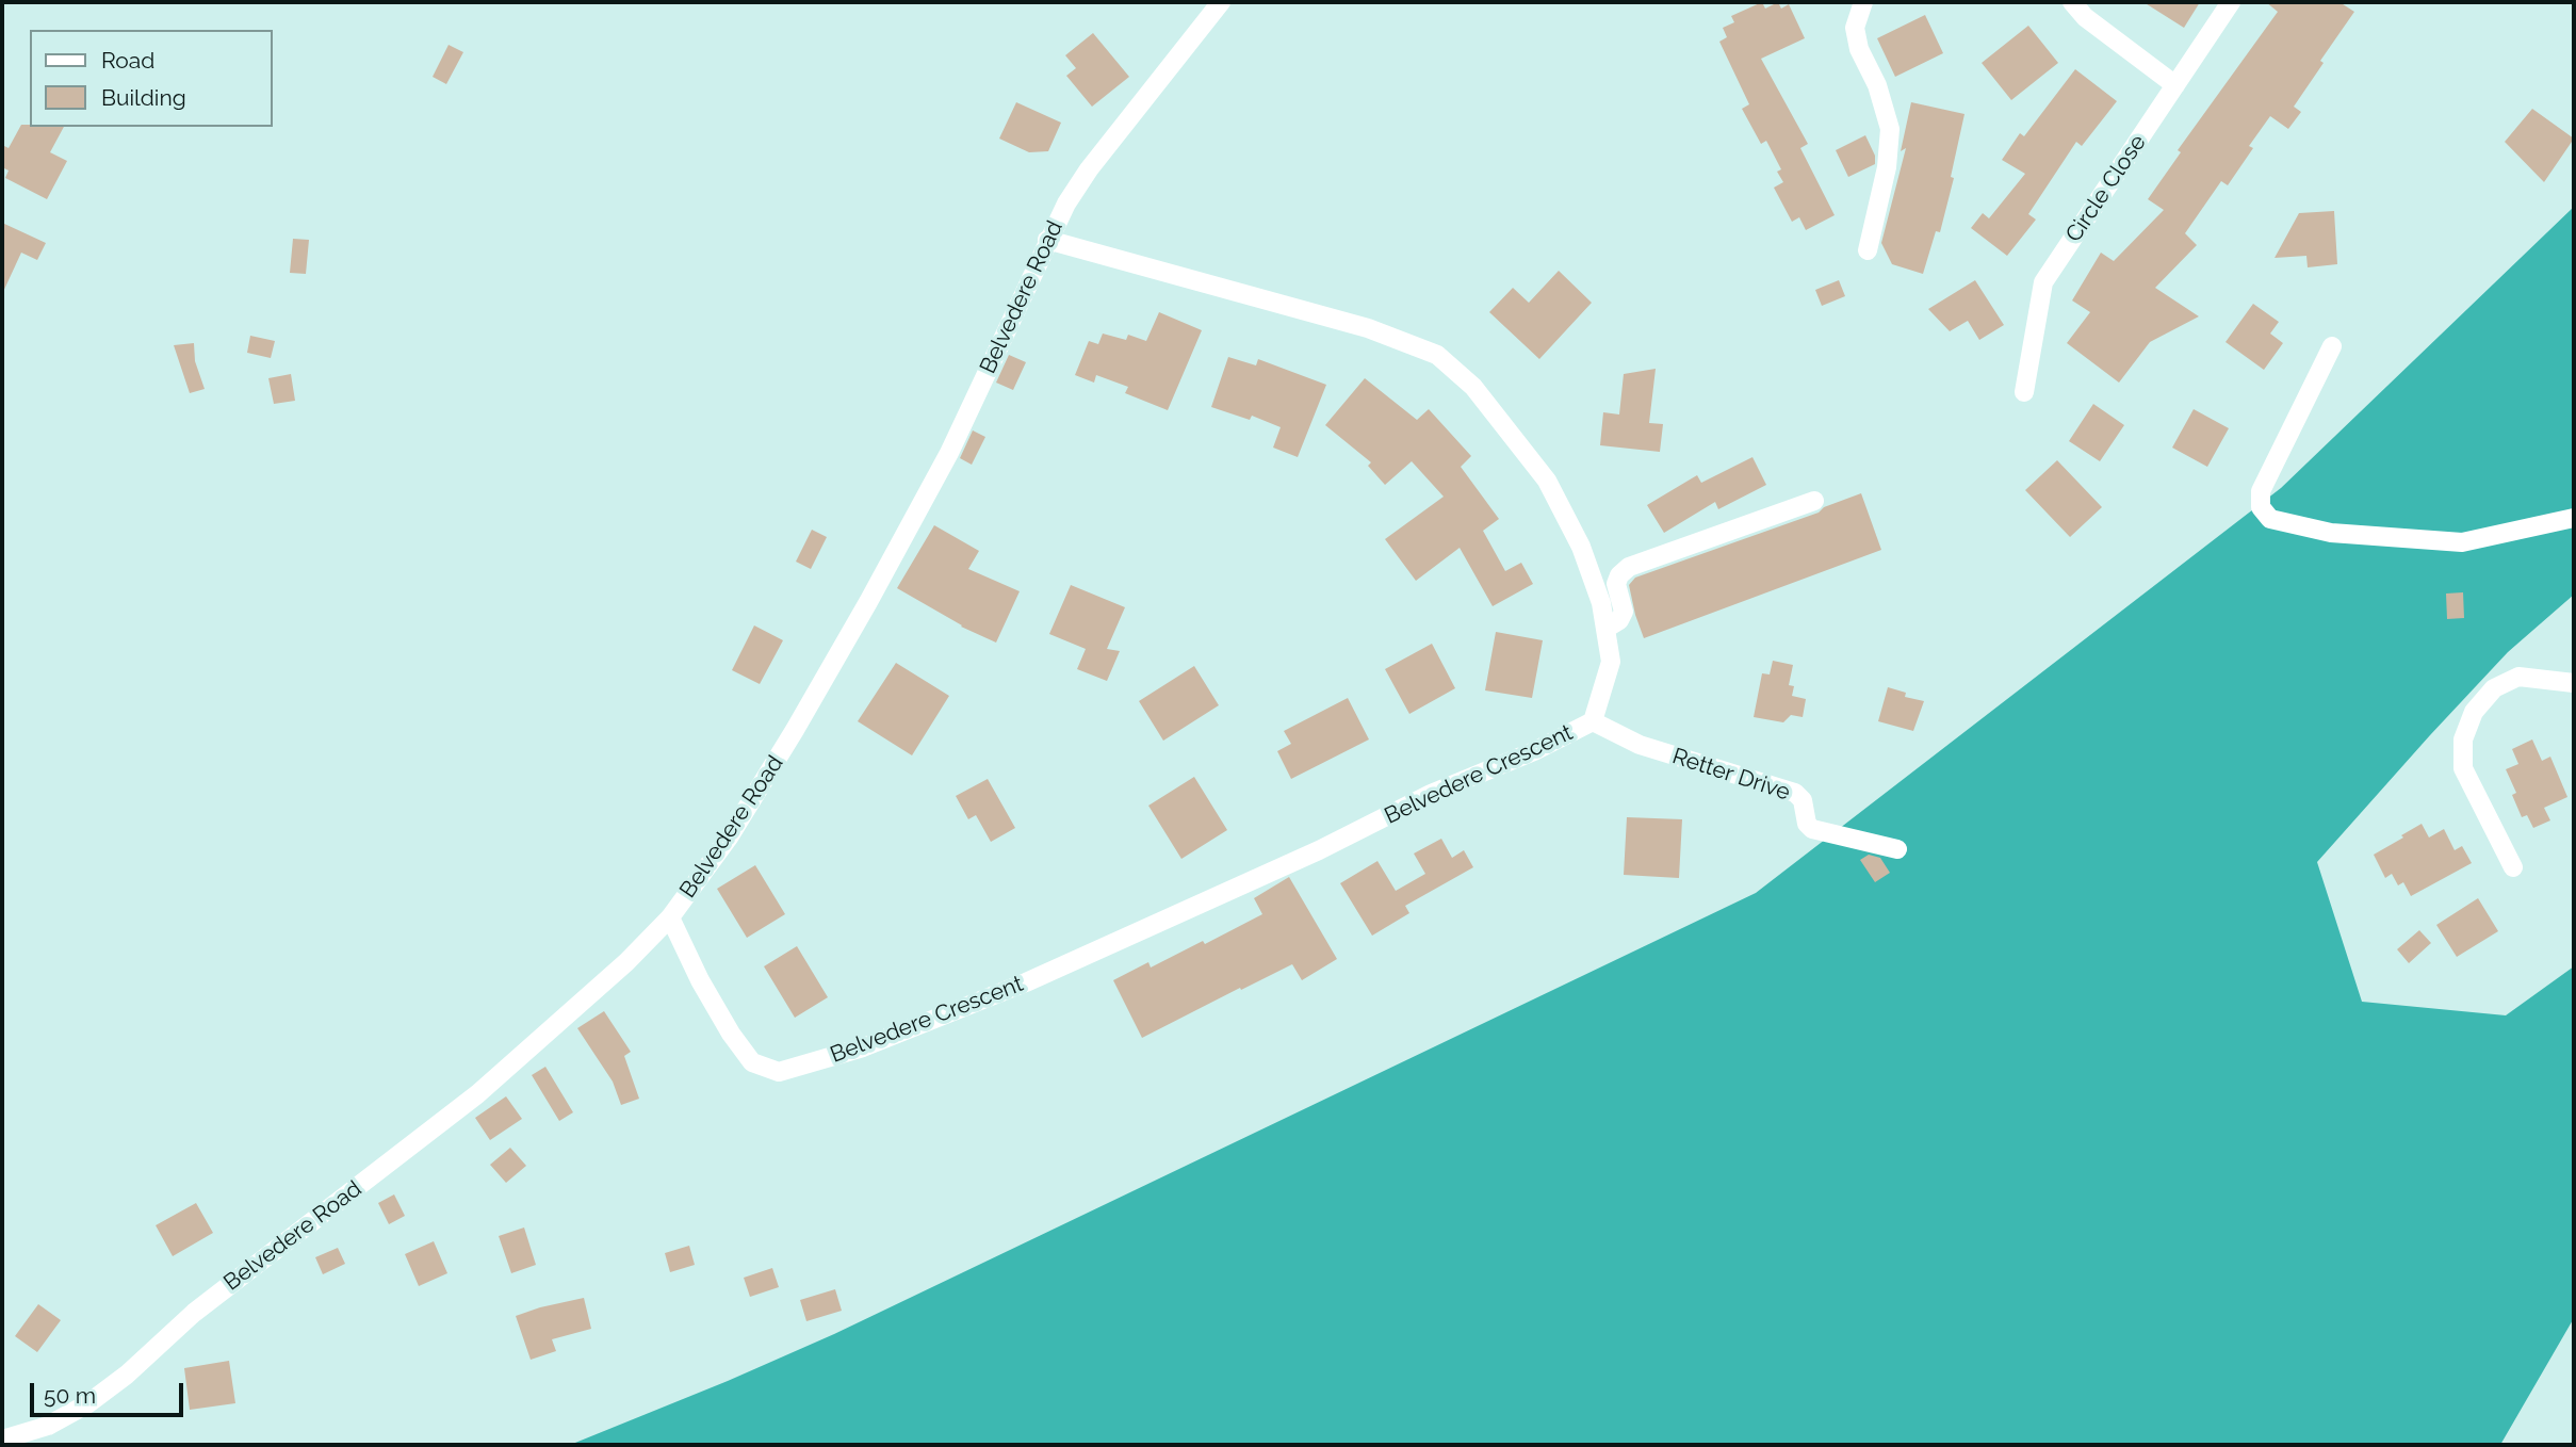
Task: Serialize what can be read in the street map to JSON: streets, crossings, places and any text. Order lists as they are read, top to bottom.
{
  "streets": {
    "street": [
      "Circle Close",
      "Belvedere Road",
      "Belvedere Crescent",
      "Retter Drive"
    ]
  },
  "crossings": [
    ["Belvedere Road", "Belvedere Crescent"],
    ["Belvedere Crescent", "Retter Drive"]
  ],
  "legend": ["Road", "Building"],
  "scale_bar": "50 m"
}
